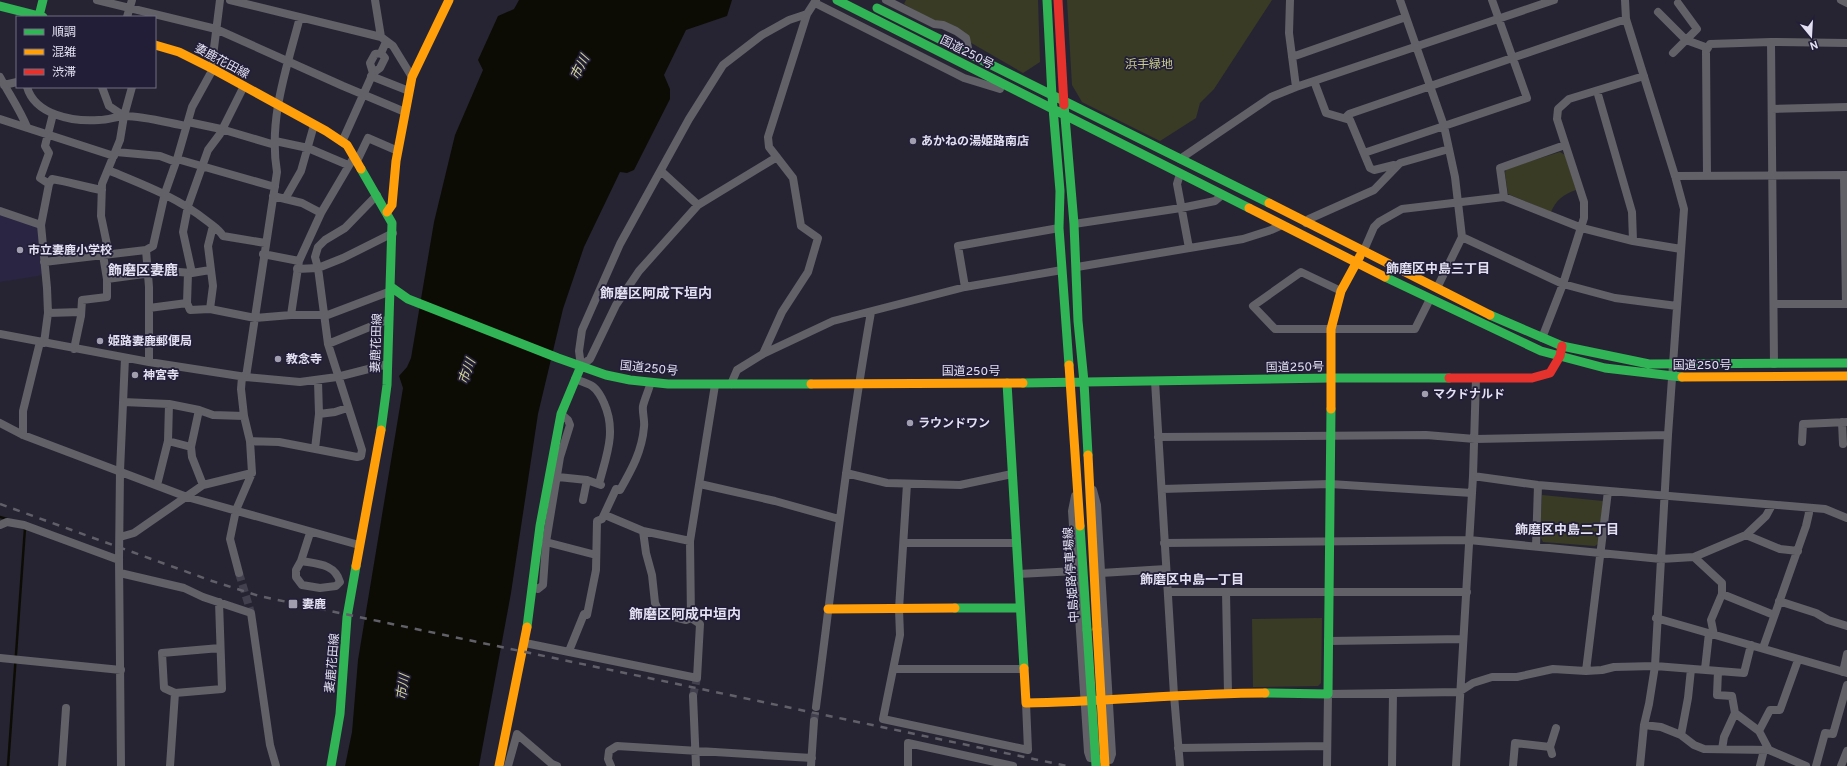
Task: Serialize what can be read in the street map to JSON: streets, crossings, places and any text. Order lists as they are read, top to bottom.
{
  "streets": {
    "main road": ["国道250号", "妻鹿花田線", "中島姫路停車場線"]
  },
  "crossings": [
    ["国道250号", "妻鹿花田線"],
    ["国道250号", "中島姫路停車場線"]
  ],
  "districts": [
    "飾磨区中島三丁目",
    "飾磨区妻鹿",
    "飾磨区阿成下垣内",
    "飾磨区中島二丁目",
    "飾磨区中島一丁目",
    "飾磨区阿成中垣内"
  ],
  "water": ["市川"],
  "parks": ["浜手緑地"],
  "places": {
    "other": [
      "あかねの湯姫路南店",
      "市立妻鹿小学校",
      "姫路妻鹿郵便局",
      "教念寺",
      "神宮寺",
      "マクドナルド",
      "ラウンドワン"
    ],
    "transit": ["妻鹿"]
  },
  "legend": ["順調", "混雑", "渋滞"],
  "north": "bottom"
}
